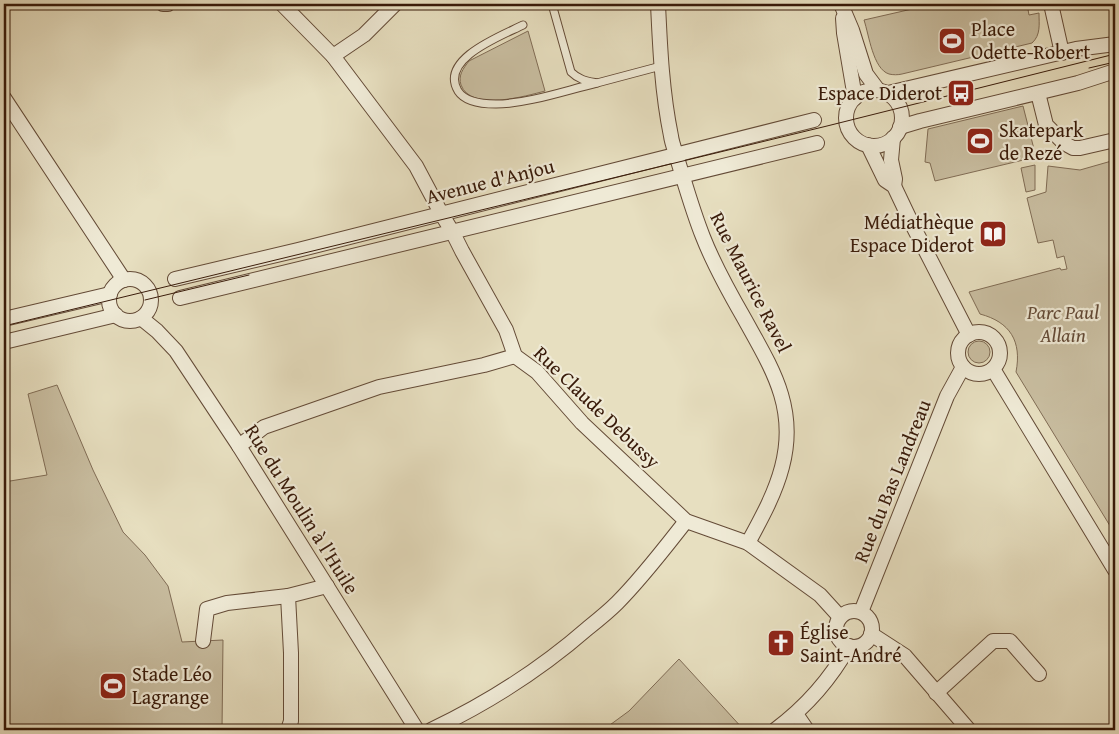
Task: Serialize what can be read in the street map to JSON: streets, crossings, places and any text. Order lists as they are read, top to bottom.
{
  "streets": {
    "street": [
      "Avenue d'Anjou",
      "Rue Maurice Ravel",
      "Rue Claude Debussy",
      "Rue du Bas Landreau",
      "Rue du Moulin à l'Huile"
    ]
  },
  "crossings": [
    ["Avenue d'Anjou", "Rue Maurice Ravel"],
    ["Avenue d'Anjou", "Rue Claude Debussy"],
    ["Rue Maurice Ravel", "Rue Claude Debussy"],
    ["Rue Claude Debussy", "Rue du Bas Landreau"]
  ],
  "parks": ["Parc Paul Allain"],
  "places": {
    "sports": ["Place Odette-Robert", "Skatepark de Rezé", "Stade Léo Lagrange"],
    "bus stop": ["Espace Diderot"],
    "library": ["Médiathèque Espace Diderot"],
    "church": ["Église Saint-André"]
  }
}
